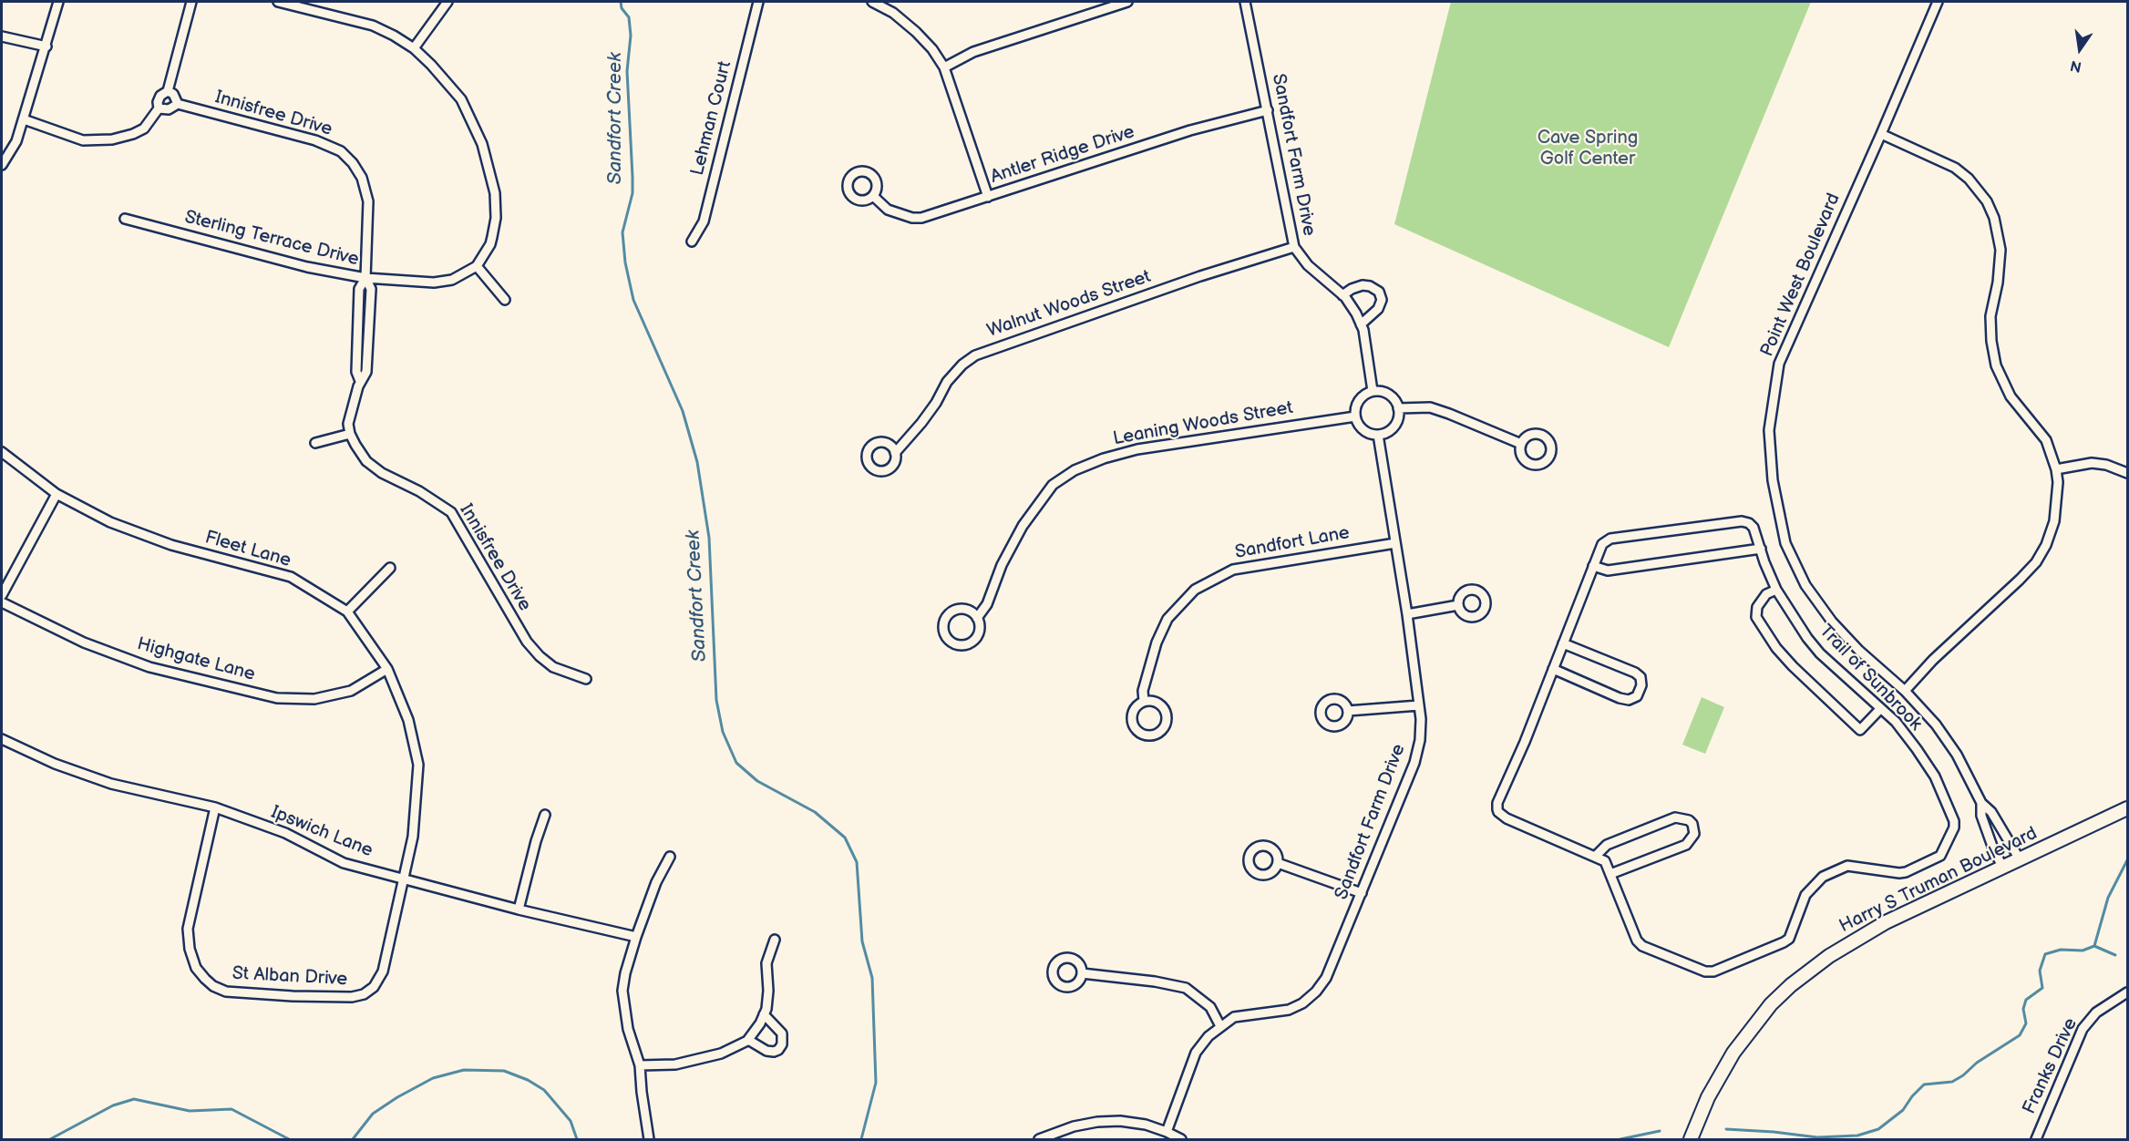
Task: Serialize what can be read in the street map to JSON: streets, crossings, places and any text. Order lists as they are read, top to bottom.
{
  "streets": {
    "main road": ["Harry S Truman Boulevard"],
    "street": [
      "Innisfree Drive",
      "Lehman Court",
      "Antler Ridge Drive",
      "Sandfort Farm Drive",
      "Sterling Terrace Drive",
      "Point West Boulevard",
      "Walnut Woods Street",
      "Leaning Woods Street",
      "Sandfort Lane",
      "Fleet Lane",
      "Highgate Lane",
      "Trail of Sunbrook",
      "Ipswich Lane",
      "St Alban Drive",
      "Franks Drive"
    ]
  },
  "crossings": [
    ["Innisfree Drive", "Sterling Terrace Drive"],
    ["Antler Ridge Drive", "Sandfort Farm Drive"],
    ["Sandfort Farm Drive", "Walnut Woods Street"],
    ["Sandfort Farm Drive", "Leaning Woods Street"],
    ["Sandfort Farm Drive", "Sandfort Lane"],
    ["Point West Boulevard", "Harry S Truman Boulevard"],
    ["Fleet Lane", "Highgate Lane"],
    ["Fleet Lane", "Ipswich Lane"],
    ["Fleet Lane", "St Alban Drive"],
    ["Ipswich Lane", "St Alban Drive"]
  ],
  "water": ["Sandfort Creek"],
  "parks": ["Cave Spring Golf Center"],
  "north": "bottom"
}
